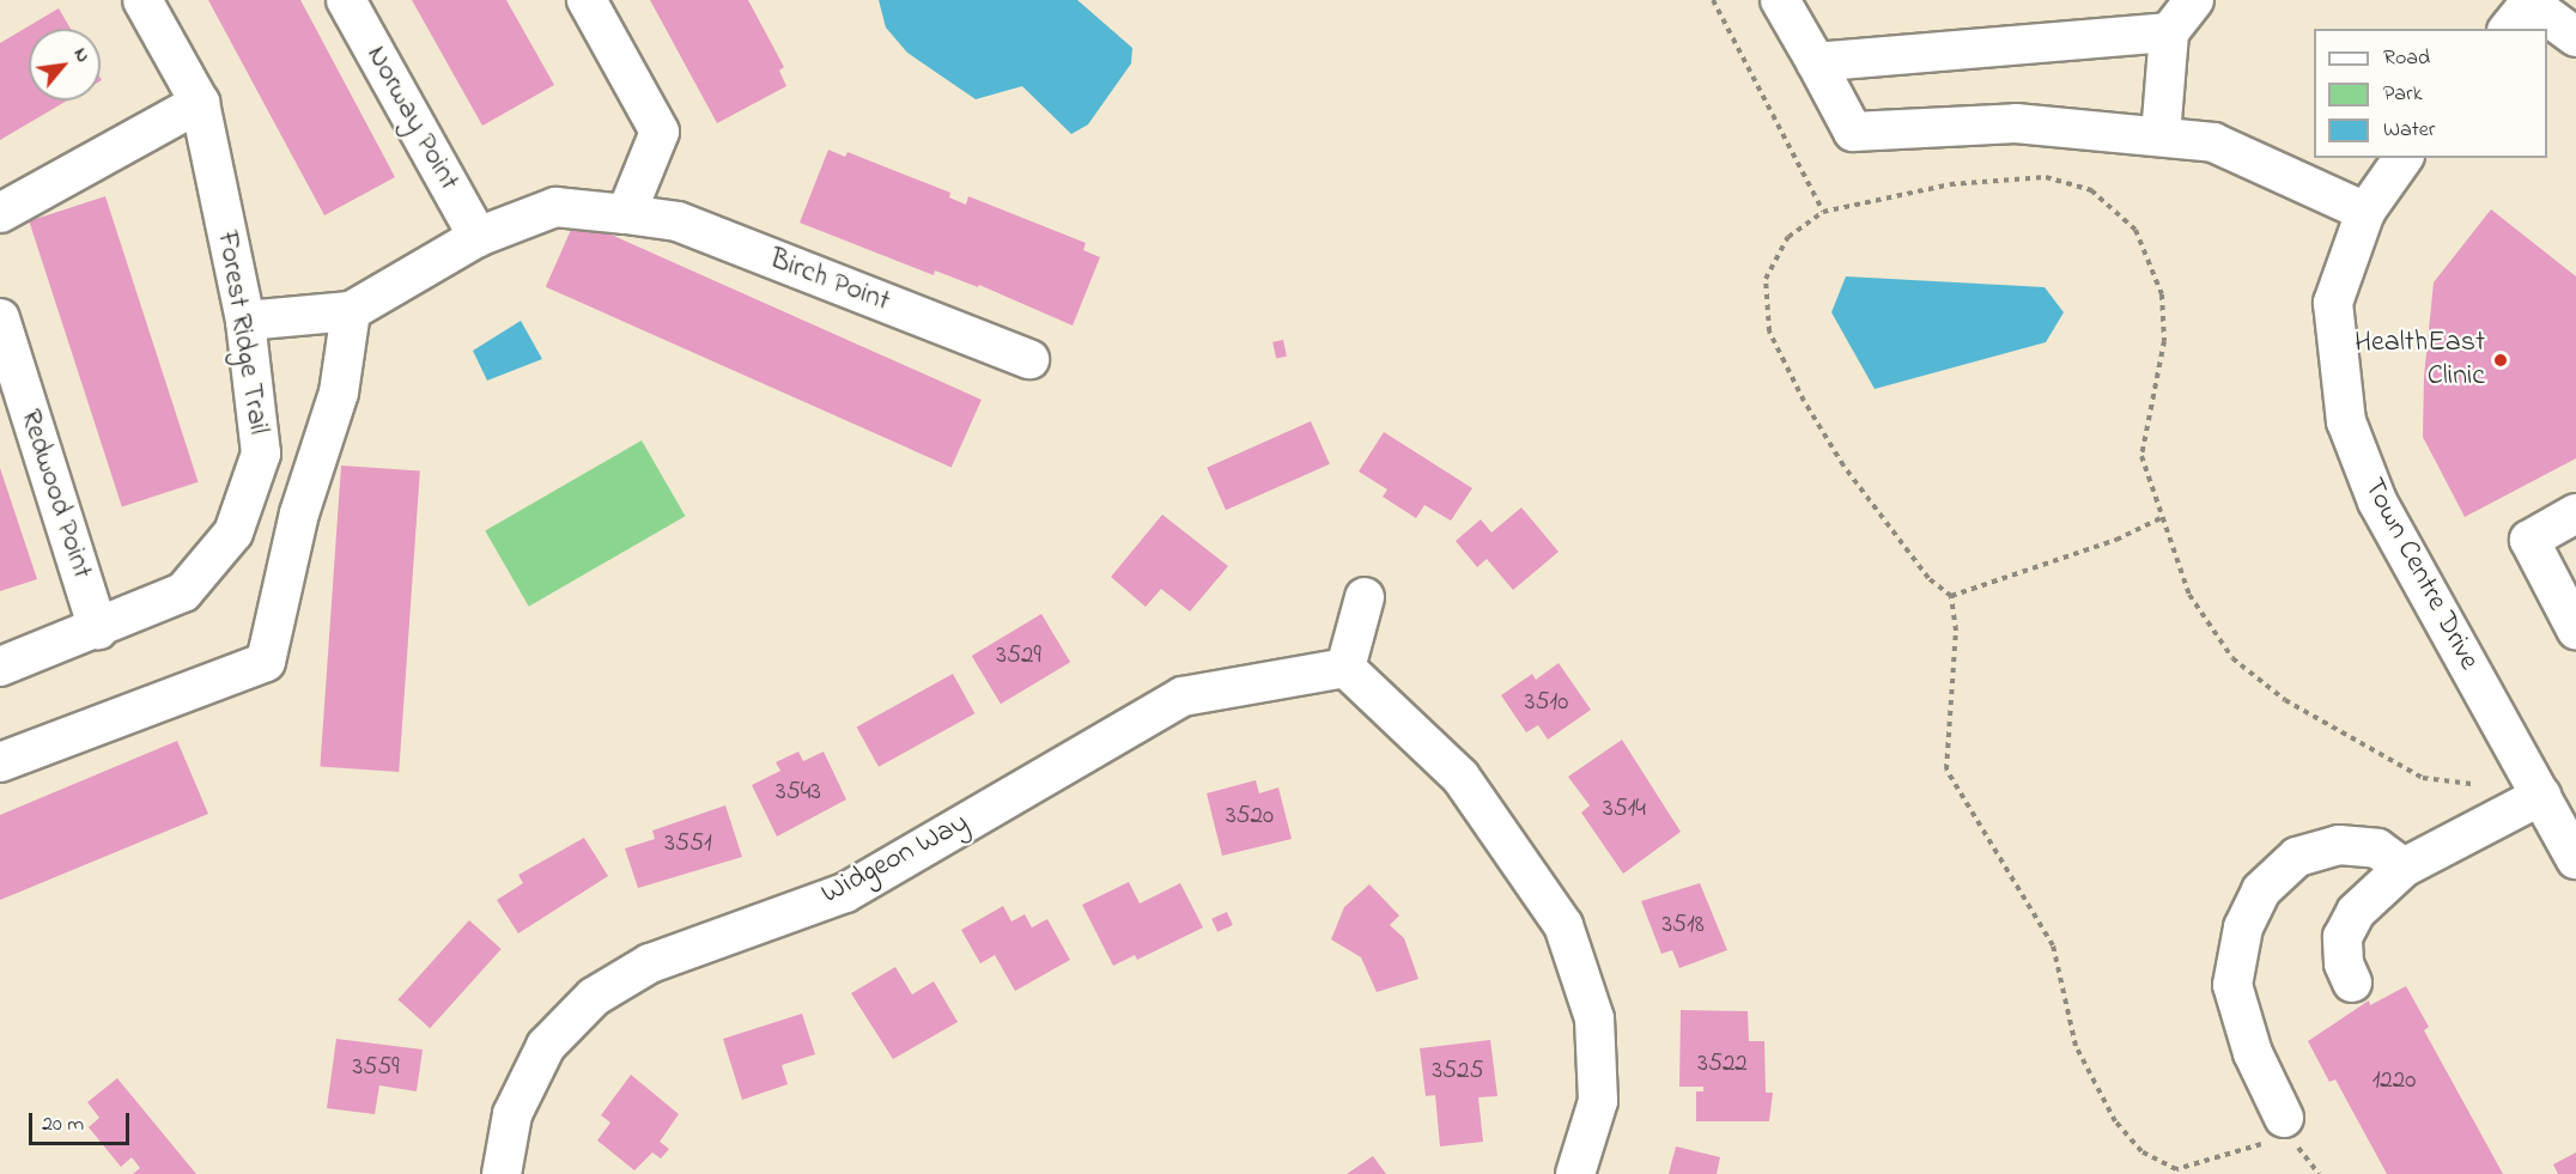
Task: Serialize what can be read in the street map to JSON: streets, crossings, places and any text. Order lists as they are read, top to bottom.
{
  "streets": {
    "street": [
      "Norway Point",
      "Birch Point",
      "Forest Ridge Trail",
      "Redwood Point",
      "Town Centre Drive",
      "Widgeon Way"
    ]
  },
  "crossings": [
    ["Norway Point", "Birch Point"],
    ["Birch Point", "Forest Ridge Trail"],
    ["Forest Ridge Trail", "Redwood Point"]
  ],
  "places": ["HealthEast Clinic"],
  "house_numbers": [
    "3529",
    "3510",
    "3543",
    "3514",
    "3520",
    "3551",
    "3518",
    "3522",
    "3559",
    "3525",
    "1220"
  ],
  "legend": ["Road", "Park", "Water"],
  "scale_bar": "20 m",
  "north": "top right"
}
